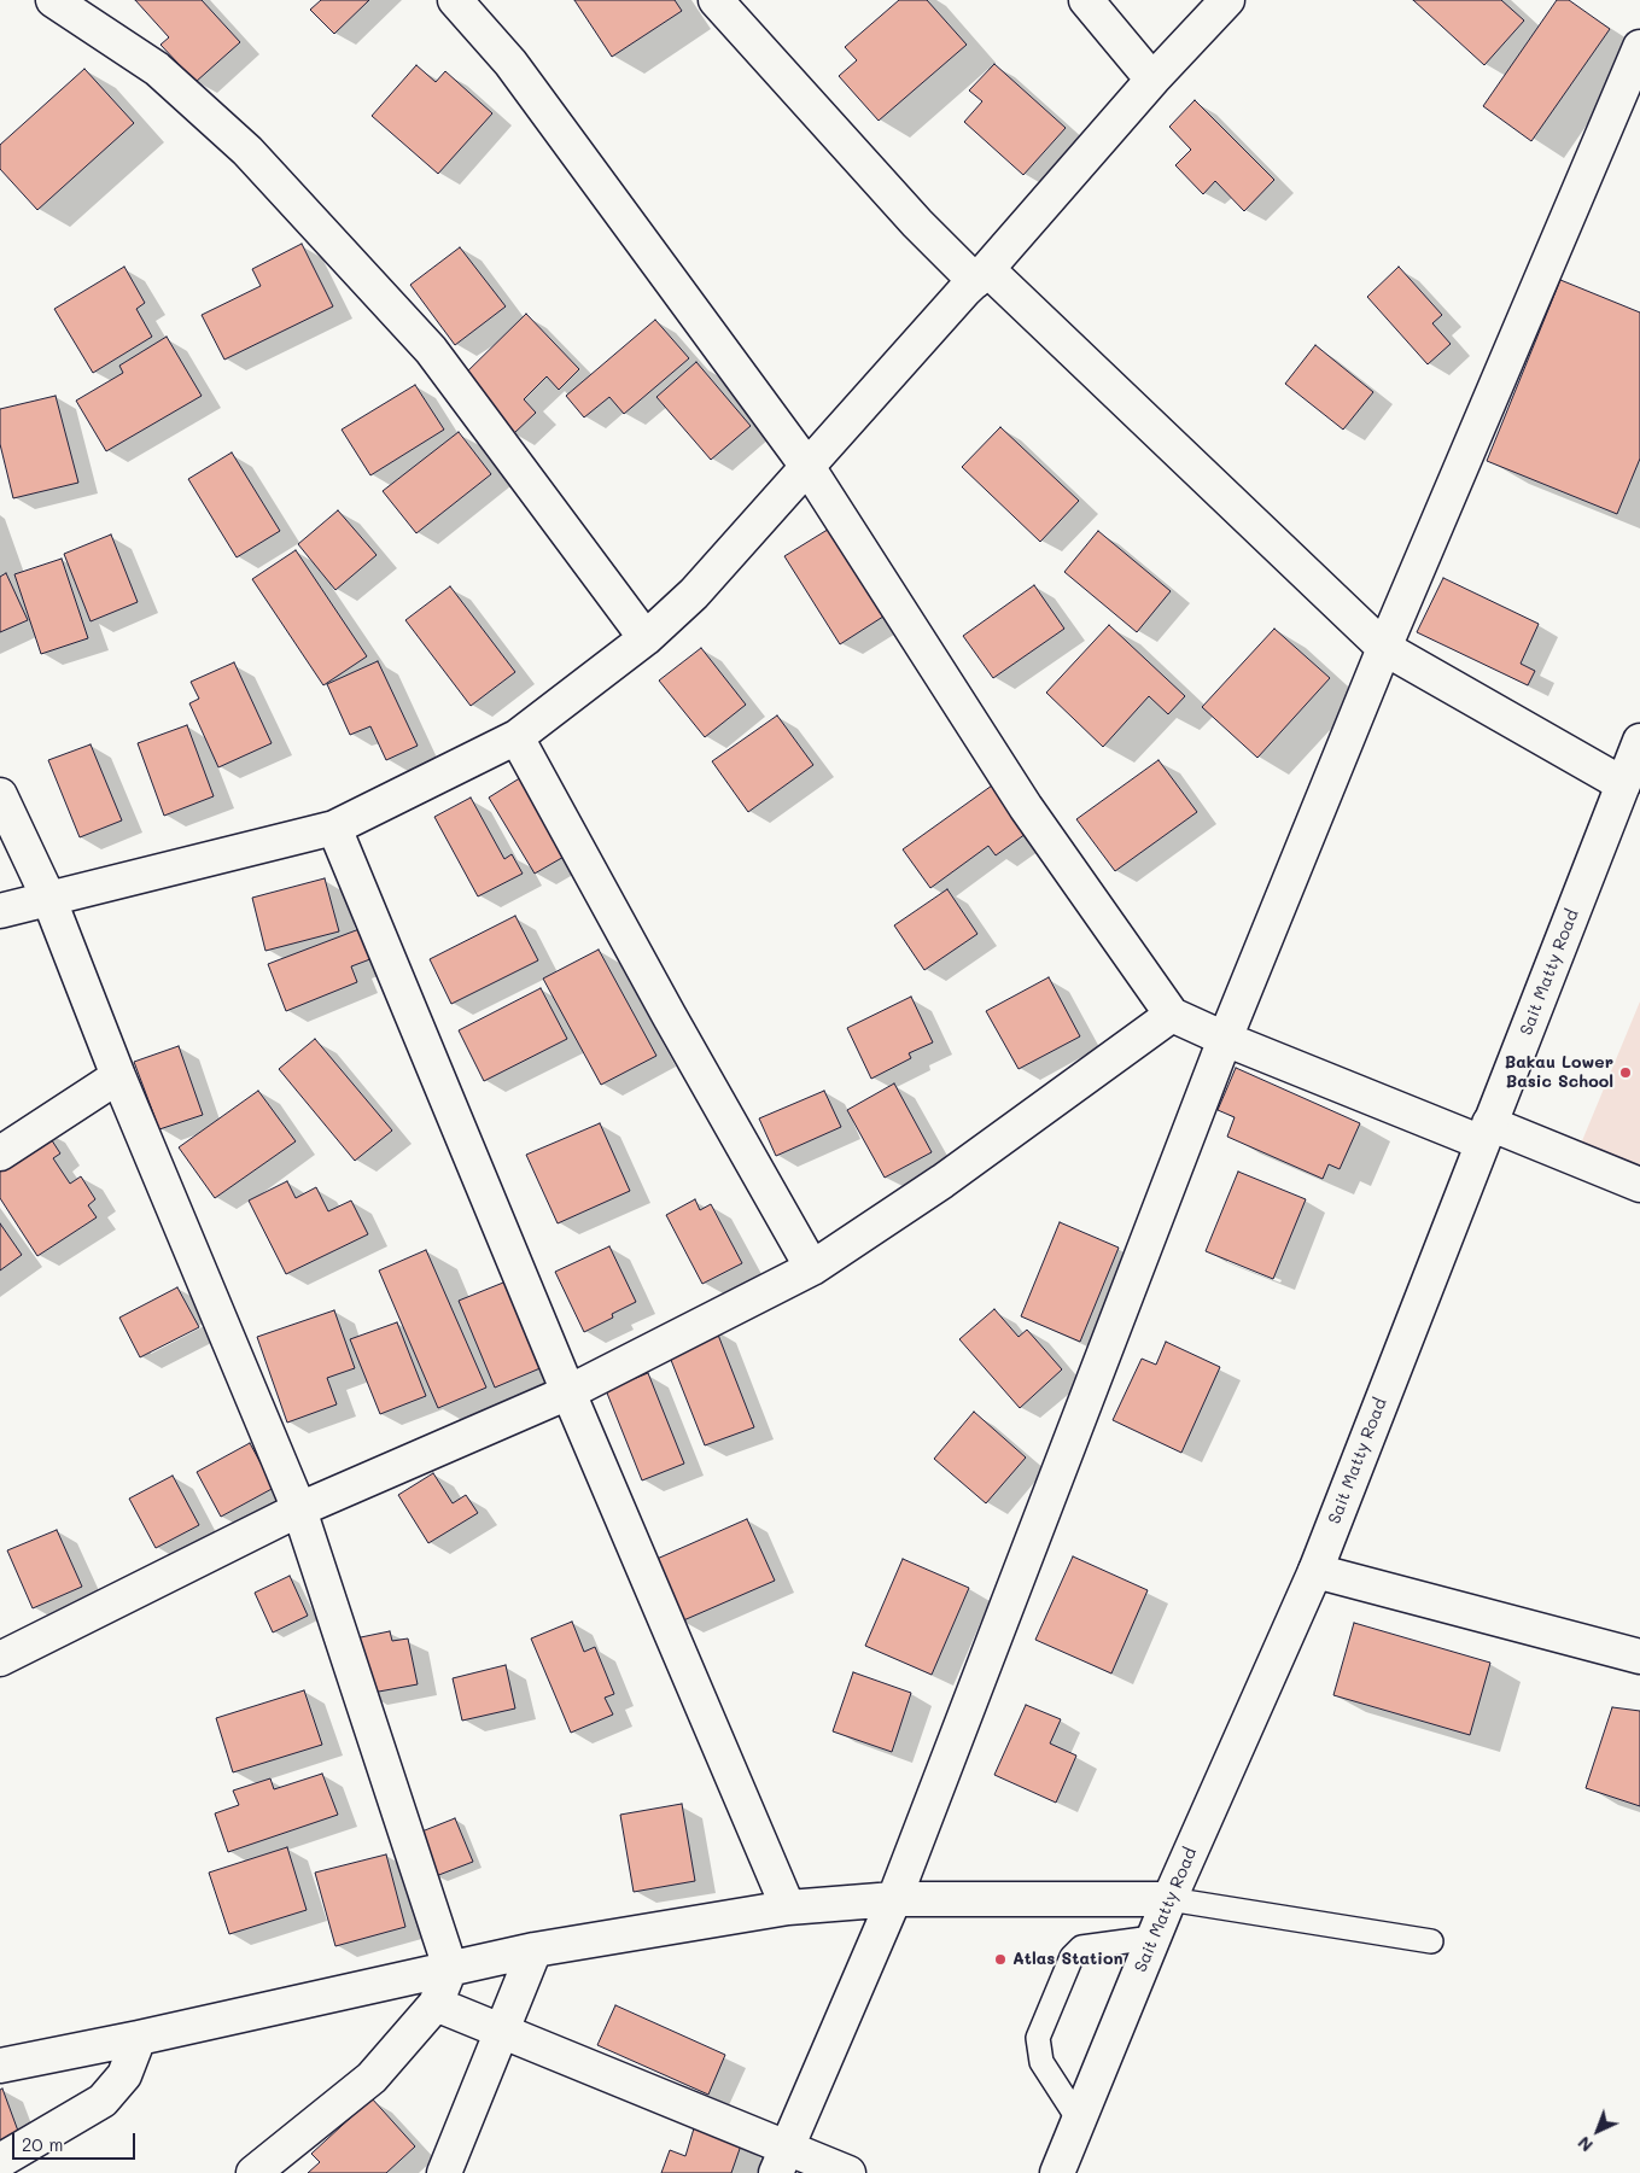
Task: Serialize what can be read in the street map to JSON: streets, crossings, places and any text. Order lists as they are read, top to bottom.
{
  "streets": {
    "street": ["Sait Matty Road"]
  },
  "places": ["Bakau Lower Basic School", "Atlas Station"],
  "scale_bar": "20 m",
  "north": "bottom left"
}
